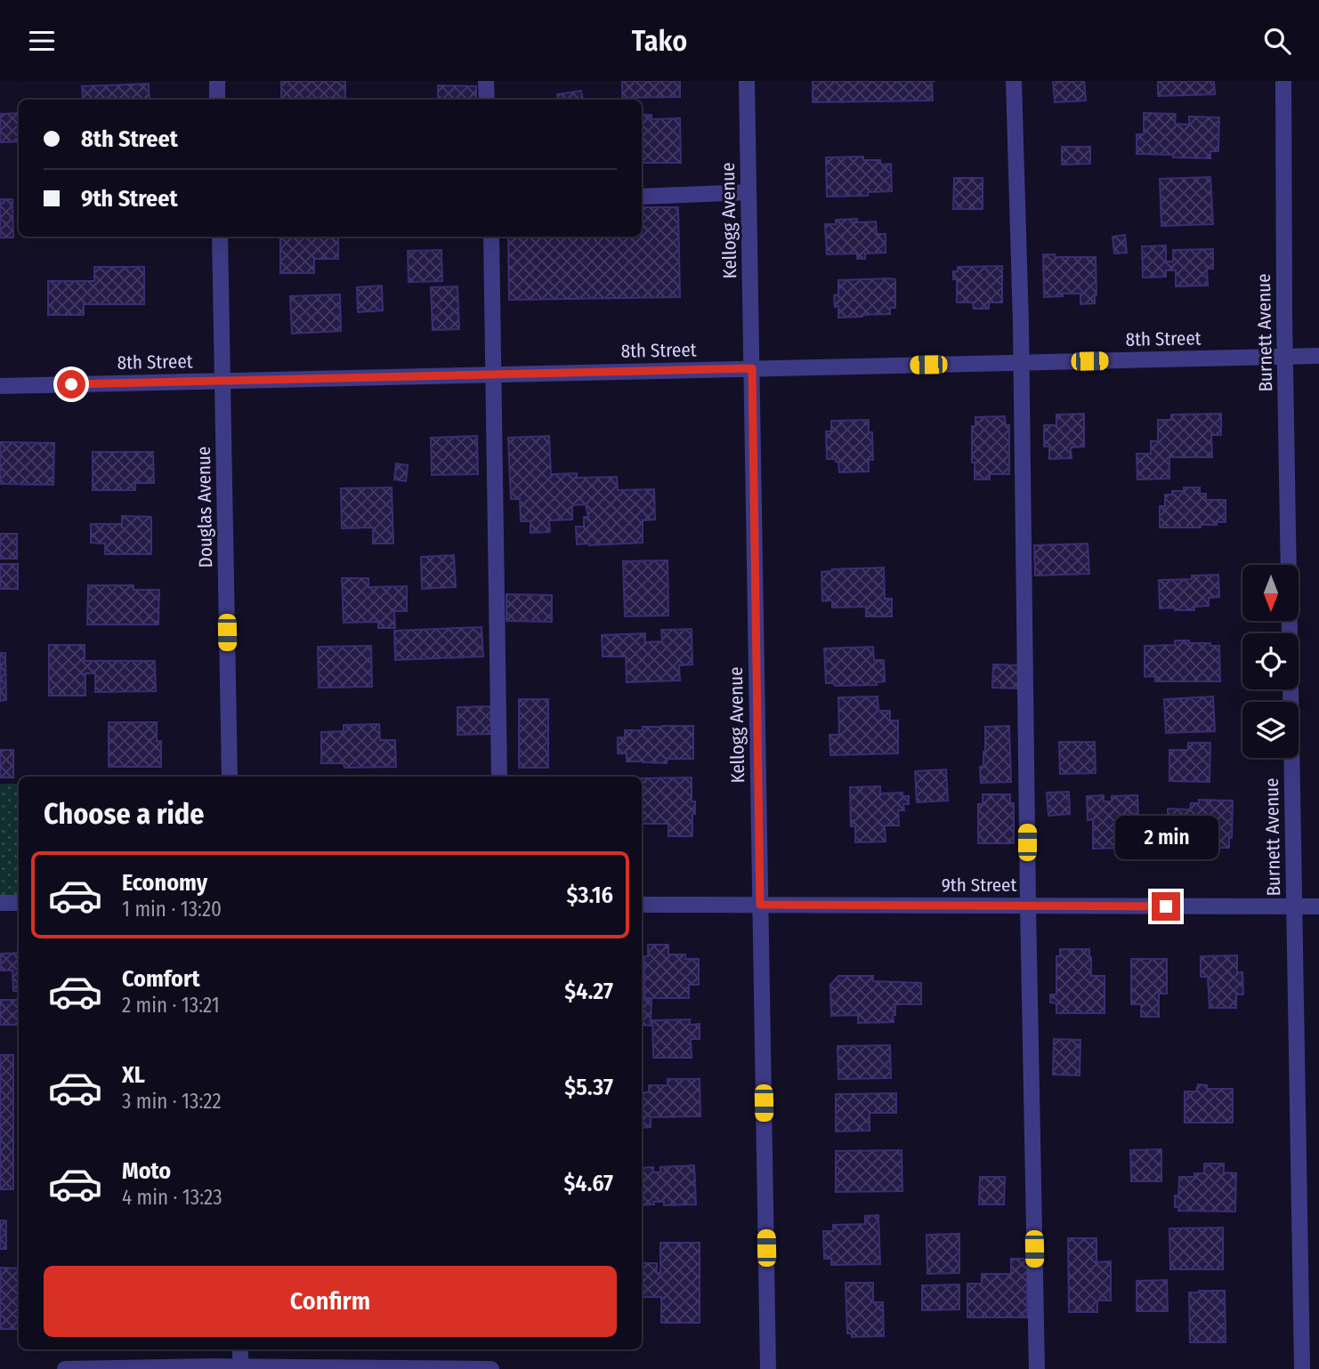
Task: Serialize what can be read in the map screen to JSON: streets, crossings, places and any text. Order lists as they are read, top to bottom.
{
  "streets": {
    "street": [
      "Kellogg Avenue",
      "Burnett Avenue",
      "8th Street",
      "Douglas Avenue",
      "9th Street"
    ]
  },
  "crossings": [
    ["Kellogg Avenue", "8th Street"],
    ["Kellogg Avenue", "9th Street"],
    ["Burnett Avenue", "8th Street"],
    ["Burnett Avenue", "9th Street"],
    ["8th Street", "Douglas Avenue"]
  ],
  "north": "bottom",
  "page": {
    "header": "Tako",
    "banner": ["8th Street", "9th Street"],
    "heading": "Choose a ride",
    "bubble": "2 min",
    "list": [
      {
        "name": "Economy",
        "note": "1 min · 13:20",
        "value": "$3.16"
      },
      {
        "name": "Comfort",
        "note": "2 min · 13:21",
        "value": "$4.27"
      },
      {
        "name": "XL",
        "note": "3 min · 13:22",
        "value": "$5.37"
      },
      {
        "name": "Moto",
        "note": "4 min · 13:23",
        "value": "$4.67"
      }
    ],
    "buttons": "Confirm"
  }
}
